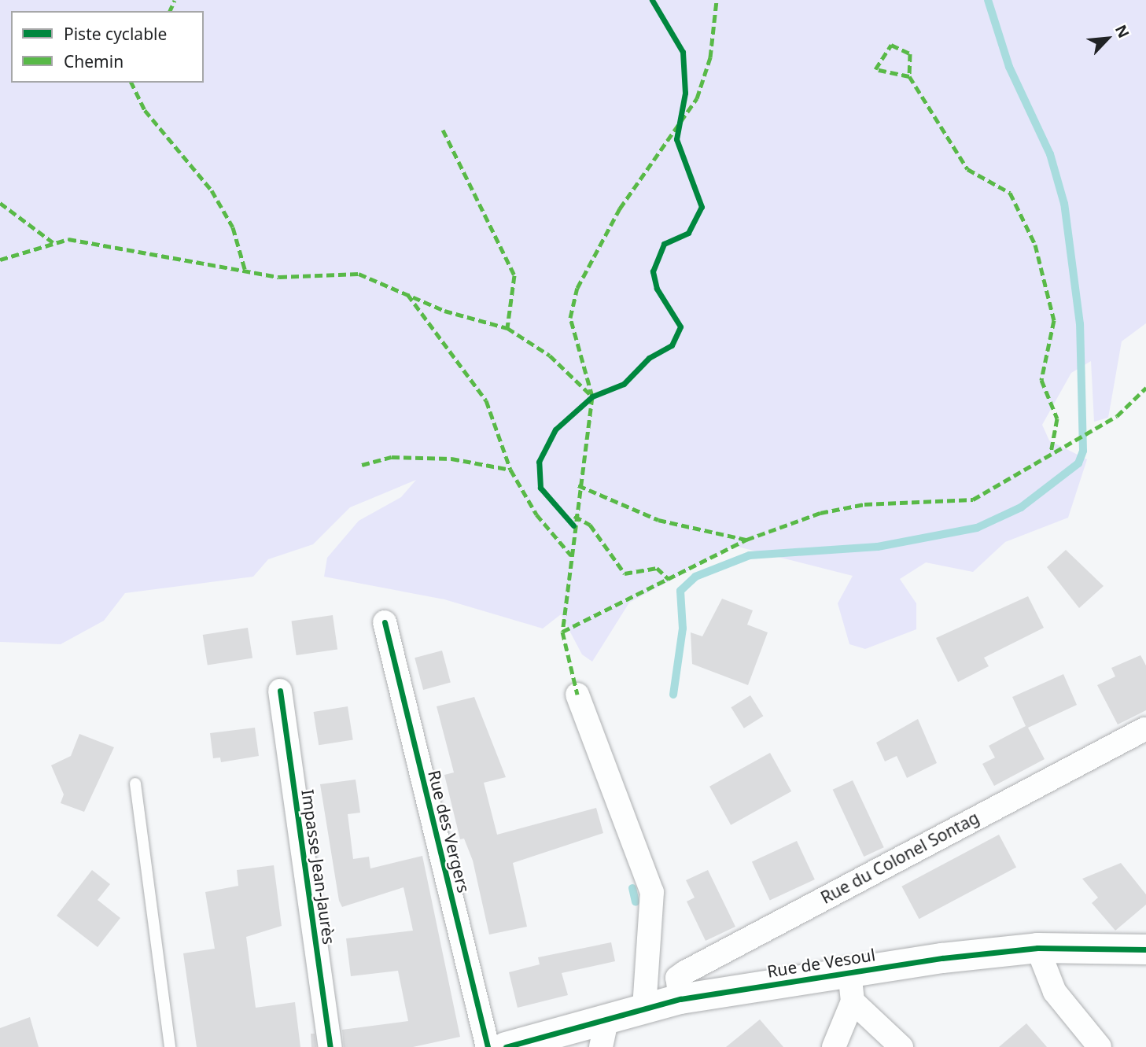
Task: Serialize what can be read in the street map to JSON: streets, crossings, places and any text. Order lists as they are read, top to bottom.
{
  "streets": {
    "street": [
      "Rue des Vergers",
      "Rue du Colonel Sontag",
      "Impasse Jean-Jaurès",
      "Rue de Vesoul"
    ]
  },
  "crossings": [
    ["Rue du Colonel Sontag", "Rue de Vesoul"]
  ],
  "legend": ["Piste cyclable", "Chemin"],
  "north": "top right"
}
